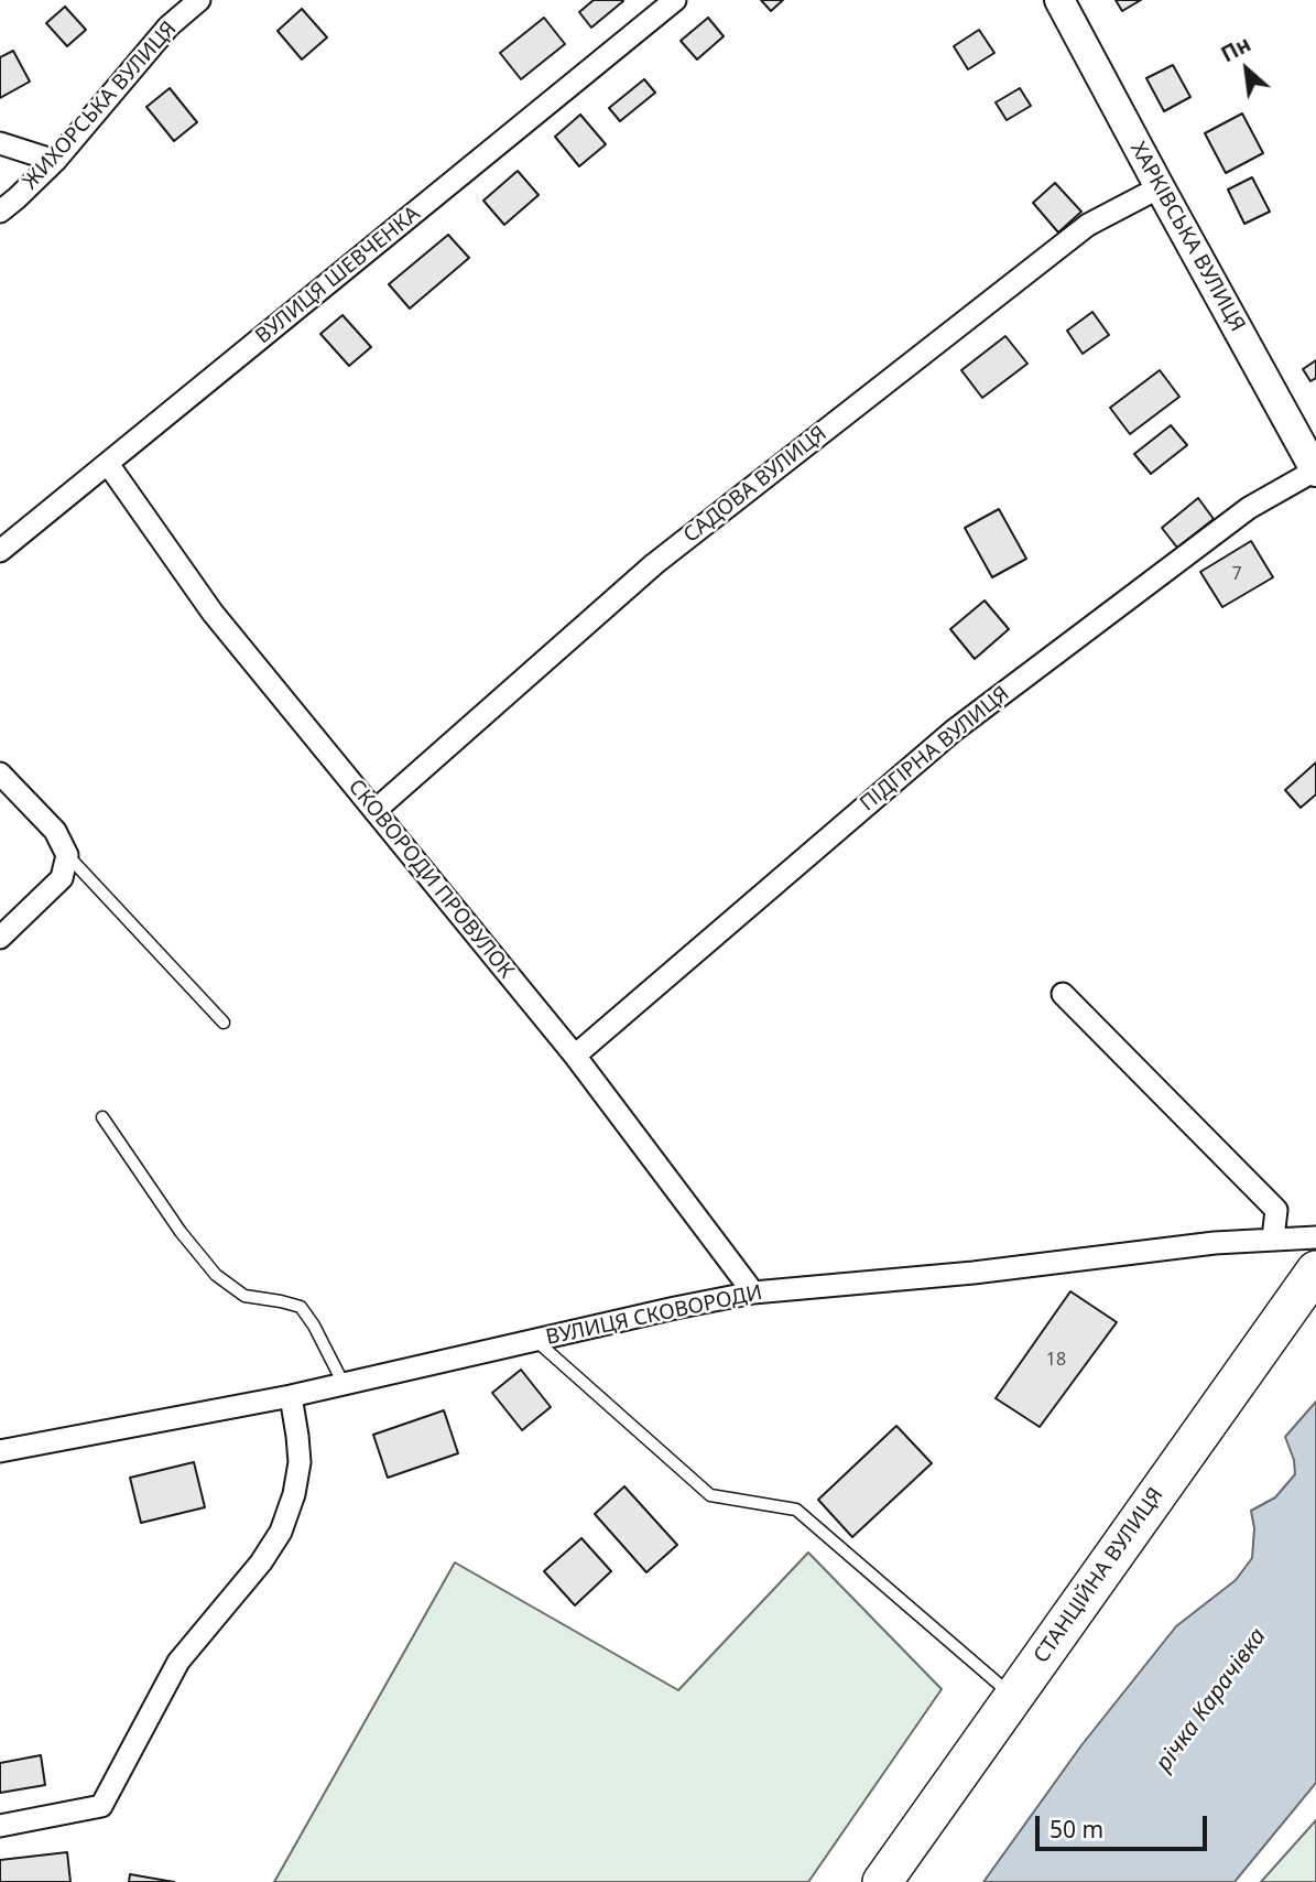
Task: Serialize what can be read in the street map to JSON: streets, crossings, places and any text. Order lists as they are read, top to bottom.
{
  "streets": {
    "highway": ["СТАНЦІЙНА ВУЛИЦЯ"],
    "main road": ["ХАРКІВСЬКА ВУЛИЦЯ"],
    "street": [
      "ЖИХОРСЬКА ВУЛИЦЯ",
      "ВУЛИЦЯ ШЕВЧЕНКА",
      "САДОВА ВУЛИЦЯ",
      "ПІДГІРНА ВУЛИЦЯ",
      "СКОВОРОДИ ПРОВУЛОК",
      "ВУЛИЦЯ СКОВОРОДИ"
    ]
  },
  "crossings": [
    ["ХАРКІВСЬКА ВУЛИЦЯ", "САДОВА ВУЛИЦЯ"],
    ["ХАРКІВСЬКА ВУЛИЦЯ", "ПІДГІРНА ВУЛИЦЯ"],
    ["ВУЛИЦЯ ШЕВЧЕНКА", "СКОВОРОДИ ПРОВУЛОК"],
    ["САДОВА ВУЛИЦЯ", "СКОВОРОДИ ПРОВУЛОК"],
    ["ПІДГІРНА ВУЛИЦЯ", "СКОВОРОДИ ПРОВУЛОК"],
    ["СКОВОРОДИ ПРОВУЛОК", "ВУЛИЦЯ СКОВОРОДИ"]
  ],
  "water": ["річка Карачівка"],
  "house_numbers": ["7", "18"],
  "scale_bar": "50 m",
  "north": "top left"
}
